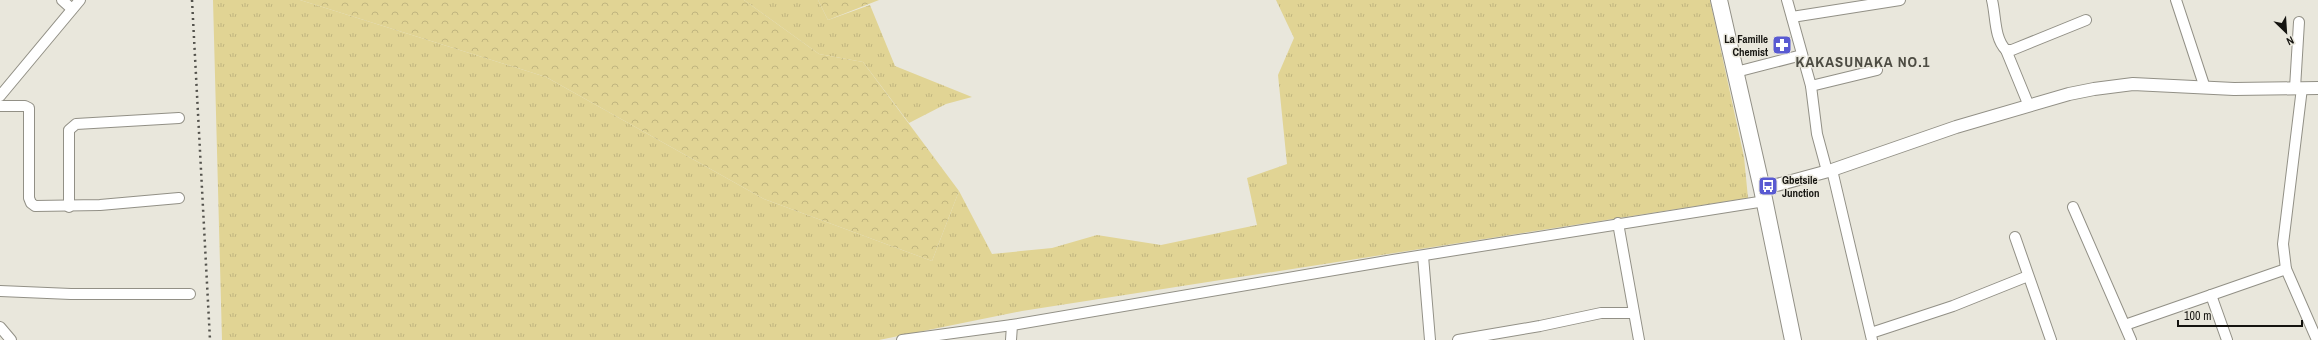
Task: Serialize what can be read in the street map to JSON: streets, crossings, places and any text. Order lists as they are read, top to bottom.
{
  "districts": ["KAKASUNAKA NO.1"],
  "places": {
    "pharmacy": ["La Famille Chemist"],
    "bus stop": ["Gbetsile Junction"]
  },
  "scale_bar": "100 m",
  "north": "bottom right"
}
